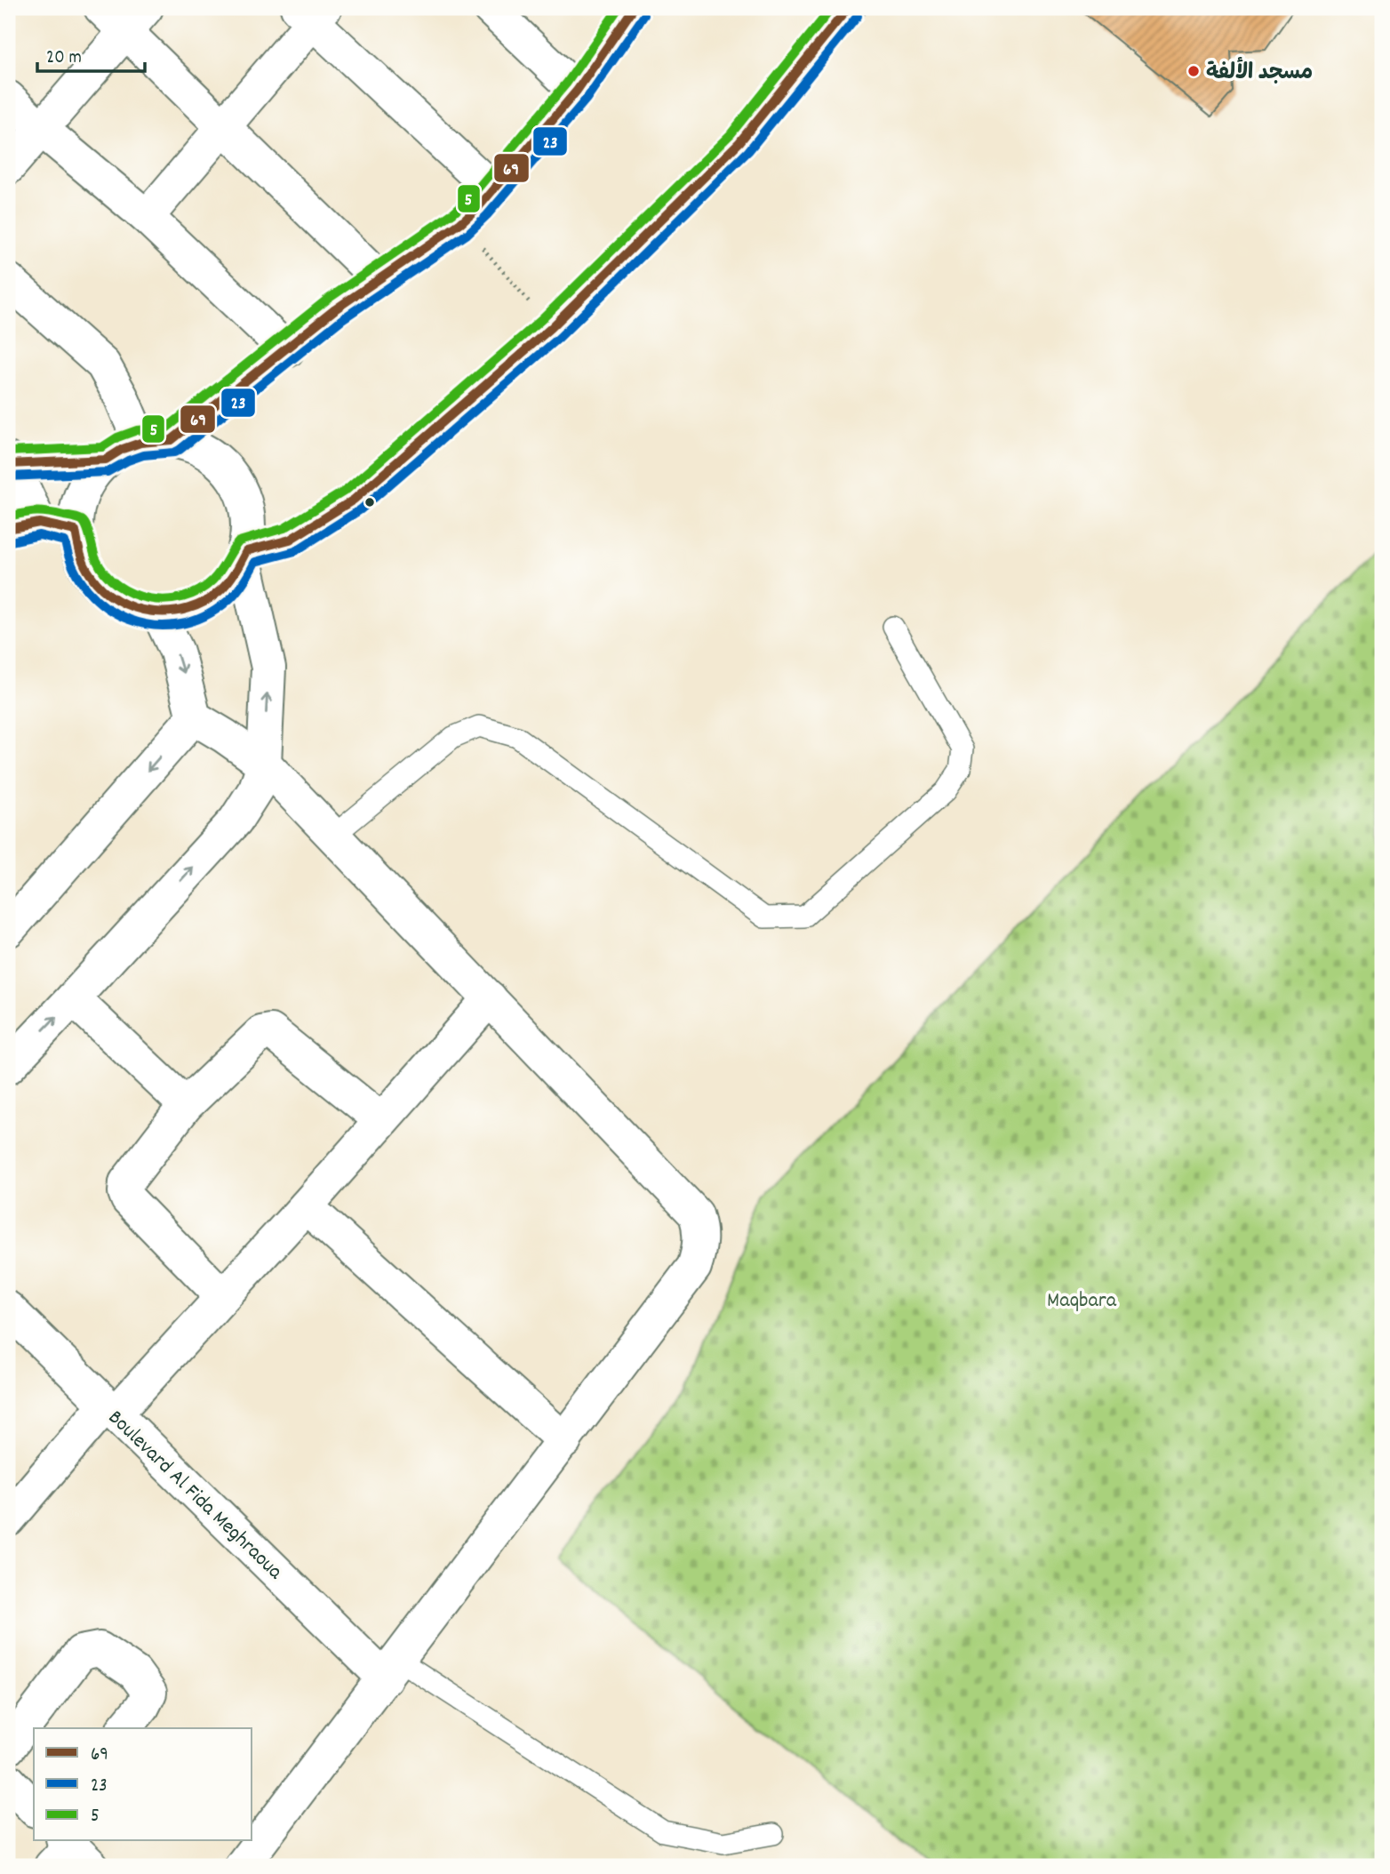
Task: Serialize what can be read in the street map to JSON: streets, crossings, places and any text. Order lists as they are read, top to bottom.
{
  "streets": {
    "street": ["Boulevard Al Fida Meghraoua"]
  },
  "parks": ["Maqbara"],
  "places": ["مسجد الألفة"],
  "lines": ["transit line 69", "transit line 5", "transit line 23"],
  "legend": ["69", "23", "5"],
  "scale_bar": "20 m"
}
